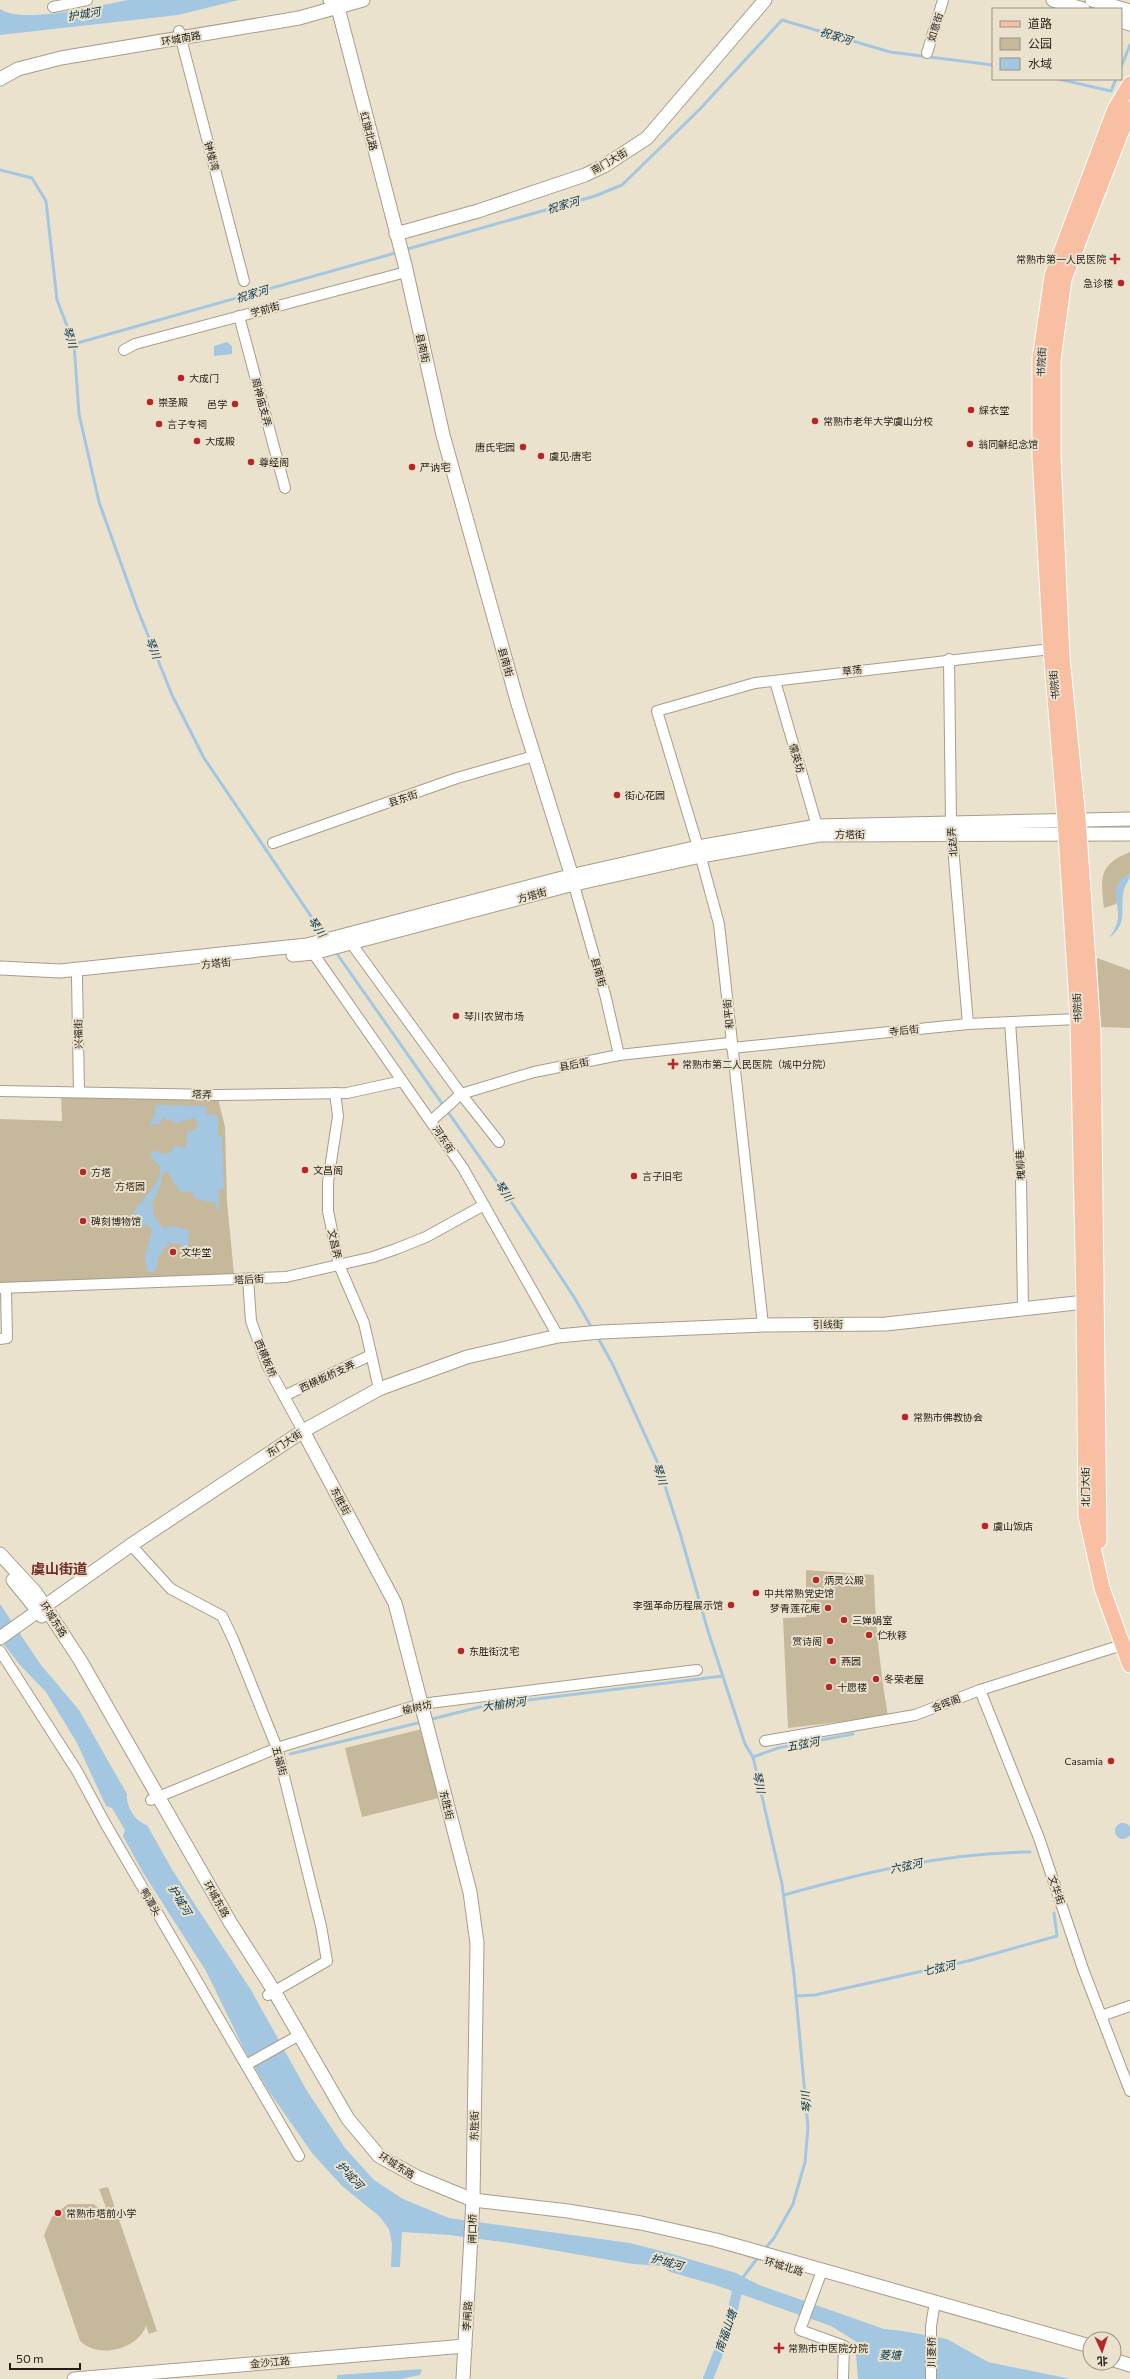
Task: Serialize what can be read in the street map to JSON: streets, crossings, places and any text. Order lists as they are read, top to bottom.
{
  "streets": {
    "main road": ["书院街", "北门大街"],
    "street": [
      "如意街",
      "环城南路",
      "红旗北路",
      "钟楼湾",
      "南门大街",
      "学前街",
      "县南街",
      "周神庙支弄",
      "草荡",
      "儒英坊",
      "县东街",
      "方塔街",
      "北赵弄",
      "和平街",
      "寺后街",
      "兴福街",
      "县后街",
      "塔弄",
      "河东街",
      "槐柳巷",
      "文昌弄",
      "塔后街",
      "引线街",
      "西横板桥",
      "西横板桥支弄",
      "东门大街",
      "东胜街",
      "环城东路",
      "含晖阁",
      "榆树坊",
      "五福街",
      "文华街",
      "鸭潭头",
      "闸口桥",
      "环城北路",
      "李闸路",
      "川菱桥",
      "金沙江路"
    ]
  },
  "crossings": [
    ["环城南路", "红旗北路"],
    ["环城南路", "钟楼湾"],
    ["红旗北路", "南门大街"],
    ["红旗北路", "学前街"],
    ["红旗北路", "县南街"],
    ["学前街", "县南街"],
    ["学前街", "周神庙支弄"],
    ["县南街", "县东街"],
    ["县南街", "方塔街"],
    ["县南街", "县后街"],
    ["书院街", "草荡"],
    ["书院街", "方塔街"],
    ["书院街", "寺后街"],
    ["书院街", "引线街"],
    ["书院街", "北门大街"],
    ["草荡", "儒英坊"],
    ["草荡", "北赵弄"],
    ["草荡", "和平街"],
    ["儒英坊", "方塔街"],
    ["方塔街", "北赵弄"],
    ["方塔街", "和平街"],
    ["方塔街", "兴福街"],
    ["方塔街", "河东街"],
    ["北赵弄", "寺后街"],
    ["和平街", "寺后街"],
    ["和平街", "县后街"],
    ["和平街", "引线街"],
    ["寺后街", "县后街"],
    ["寺后街", "槐柳巷"],
    ["兴福街", "塔弄"],
    ["县后街", "河东街"],
    ["塔弄", "河东街"],
    ["塔弄", "文昌弄"],
    ["河东街", "塔后街"],
    ["河东街", "引线街"],
    ["河东街", "东门大街"],
    ["槐柳巷", "引线街"],
    ["文昌弄", "塔后街"],
    ["文昌弄", "西横板桥支弄"],
    ["文昌弄", "东门大街"],
    ["塔后街", "西横板桥"],
    ["引线街", "东门大街"],
    ["引线街", "北门大街"],
    ["西横板桥", "西横板桥支弄"],
    ["西横板桥", "东门大街"],
    ["西横板桥", "东胜街"],
    ["东门大街", "东胜街"],
    ["东门大街", "环城东路"],
    ["东门大街", "五福街"],
    ["北门大街", "含晖阁"],
    ["东胜街", "环城东路"],
    ["东胜街", "榆树坊"],
    ["东胜街", "闸口桥"],
    ["东胜街", "环城北路"],
    ["环城东路", "榆树坊"],
    ["环城东路", "五福街"],
    ["环城东路", "闸口桥"],
    ["环城东路", "环城北路"],
    ["含晖阁", "文华街"],
    ["榆树坊", "五福街"],
    ["闸口桥", "环城北路"],
    ["闸口桥", "李闸路"],
    ["环城北路", "川菱桥"],
    ["李闸路", "金沙江路"]
  ],
  "districts": ["虞山街道"],
  "water": [
    "护城河",
    "祝家河",
    "琴川",
    "大榆树河",
    "五弦河",
    "六弦河",
    "七弦河",
    "南福山塘",
    "菱塘"
  ],
  "parks": ["方塔园"],
  "places": {
    "health": ["常熟市第一人民医院", "常熟市第二人民医院（城中分院）", "常熟市中医院分院"],
    "other": [
      "急诊楼",
      "大成门",
      "崇圣殿",
      "邑学",
      "綵衣堂",
      "常熟市老年大学虞山分校",
      "言子专祠",
      "大成殿",
      "翁同龢纪念馆",
      "唐氏宅园",
      "虞见·唐宅",
      "尊经阁",
      "严讷宅",
      "街心花园",
      "琴川农贸市场",
      "文昌阁",
      "方塔",
      "言子旧宅",
      "碑刻博物馆",
      "文华堂",
      "常熟市佛教协会",
      "虞山饭店",
      "炳灵公殿",
      "中共常熟党史馆",
      "李强革命历程展示馆",
      "梦青莲花庵",
      "三婵娟室",
      "伫秋簃",
      "赏诗阁",
      "东胜街沈宅",
      "燕园",
      "冬荣老屋",
      "十愿楼",
      "Casamia",
      "常熟市塔前小学"
    ]
  },
  "legend": ["道路", "公园", "水域"],
  "scale_bar": "50 m",
  "north": "bottom"
}
